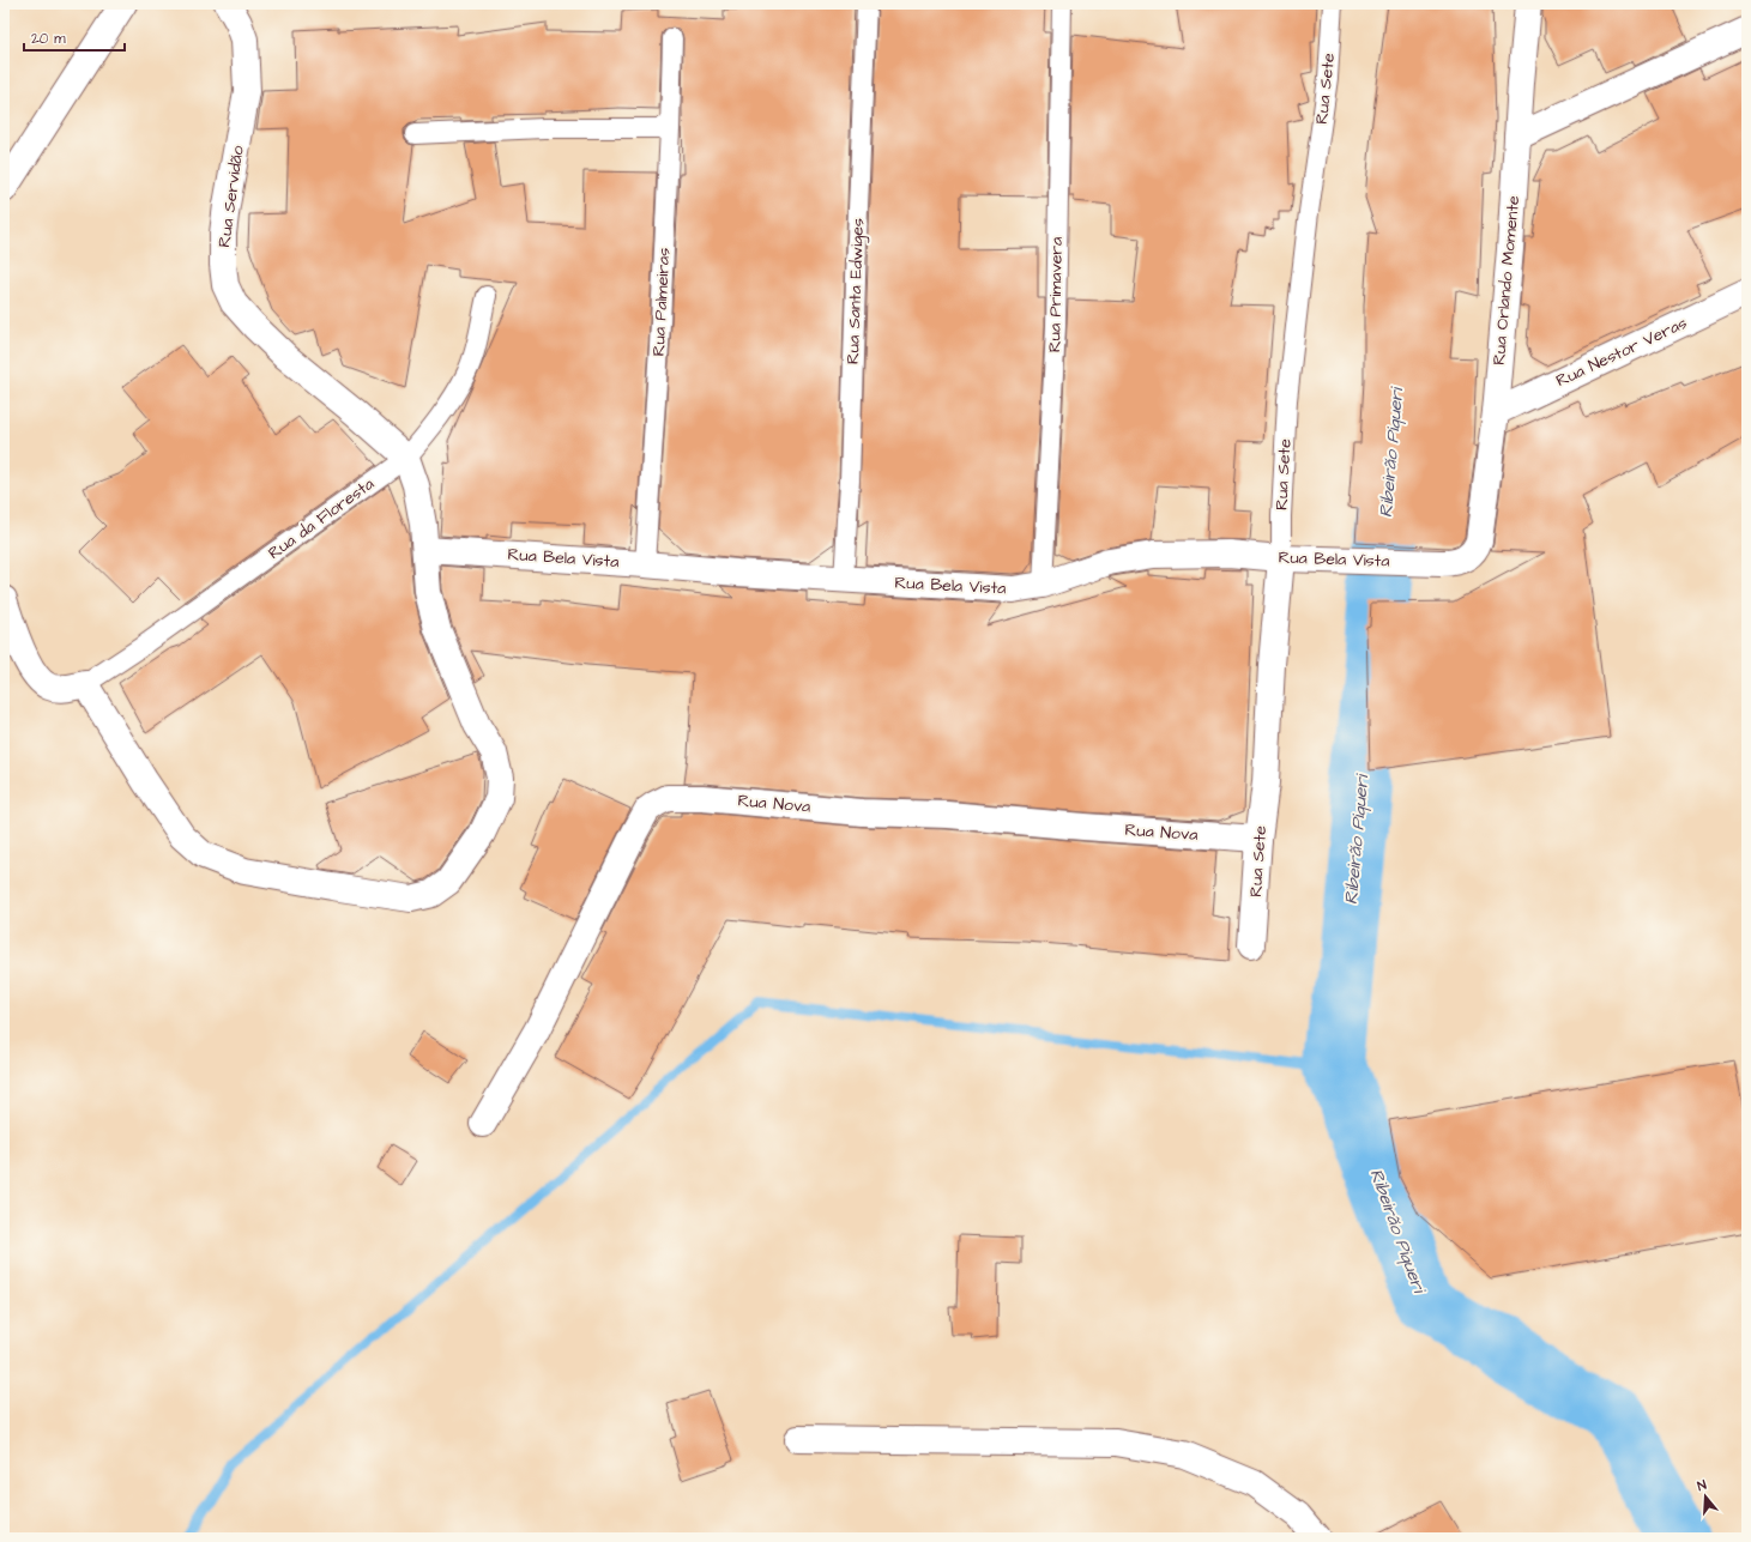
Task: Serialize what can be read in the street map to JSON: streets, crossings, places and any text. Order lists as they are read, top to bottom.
{
  "streets": {
    "street": [
      "Rua Sete",
      "Rua Servidão",
      "Rua Orlando Momente",
      "Rua Nestor Veras",
      "Rua Bela Vista",
      "Rua Nova"
    ],
    "lane": [
      "Rua Santa Edwiges",
      "Rua Primavera",
      "Rua Palmeiras",
      "Rua da Floresta"
    ]
  },
  "crossings": [
    ["Rua Sete", "Rua Bela Vista"],
    ["Rua Sete", "Rua Nova"],
    ["Rua Servidão", "Rua da Floresta"],
    ["Rua Orlando Momente", "Rua Nestor Veras"],
    ["Rua Orlando Momente", "Rua Bela Vista"],
    ["Rua Santa Edwiges", "Rua Bela Vista"],
    ["Rua Primavera", "Rua Bela Vista"],
    ["Rua Palmeiras", "Rua Bela Vista"]
  ],
  "water": ["Ribeirão Piqueri"],
  "scale_bar": "20 m",
  "north": "top"
}
